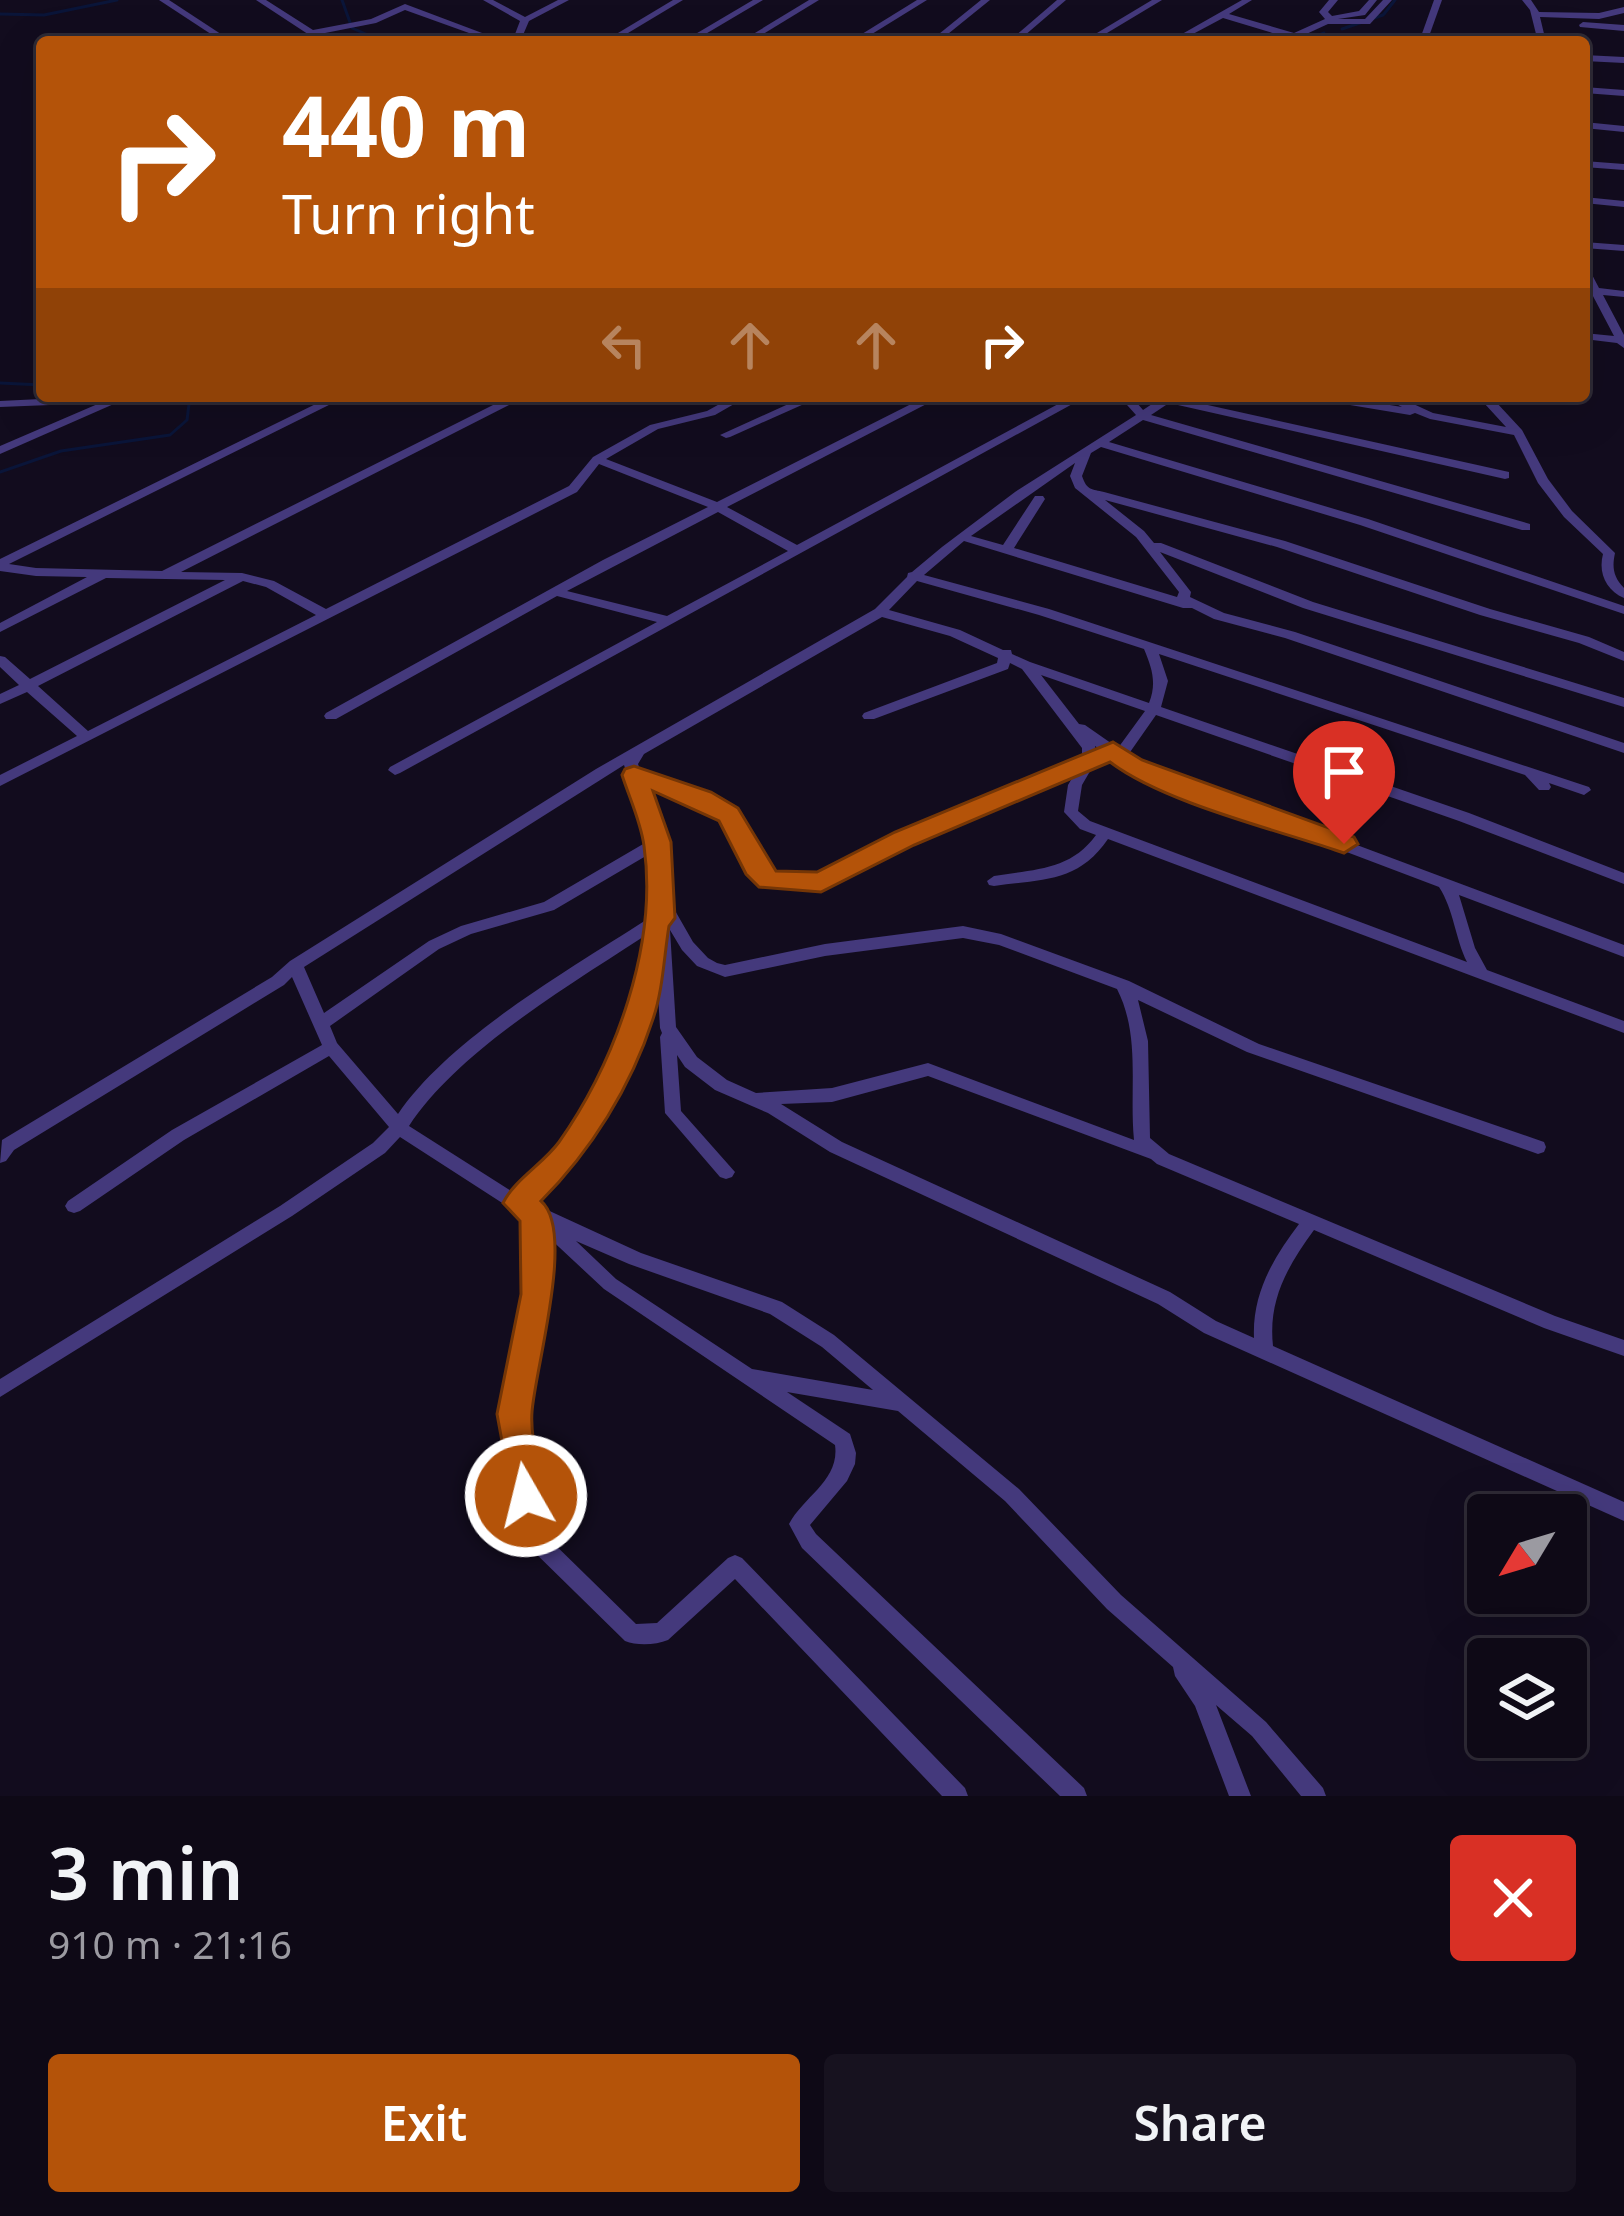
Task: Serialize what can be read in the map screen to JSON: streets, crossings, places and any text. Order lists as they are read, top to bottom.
{
  "north": "bottom left",
  "page": {
    "turn": ["440 m", "Turn right"],
    "heading": ["3 min", "910 m · 21:16"],
    "buttons": ["Exit", "Share"]
  }
}
